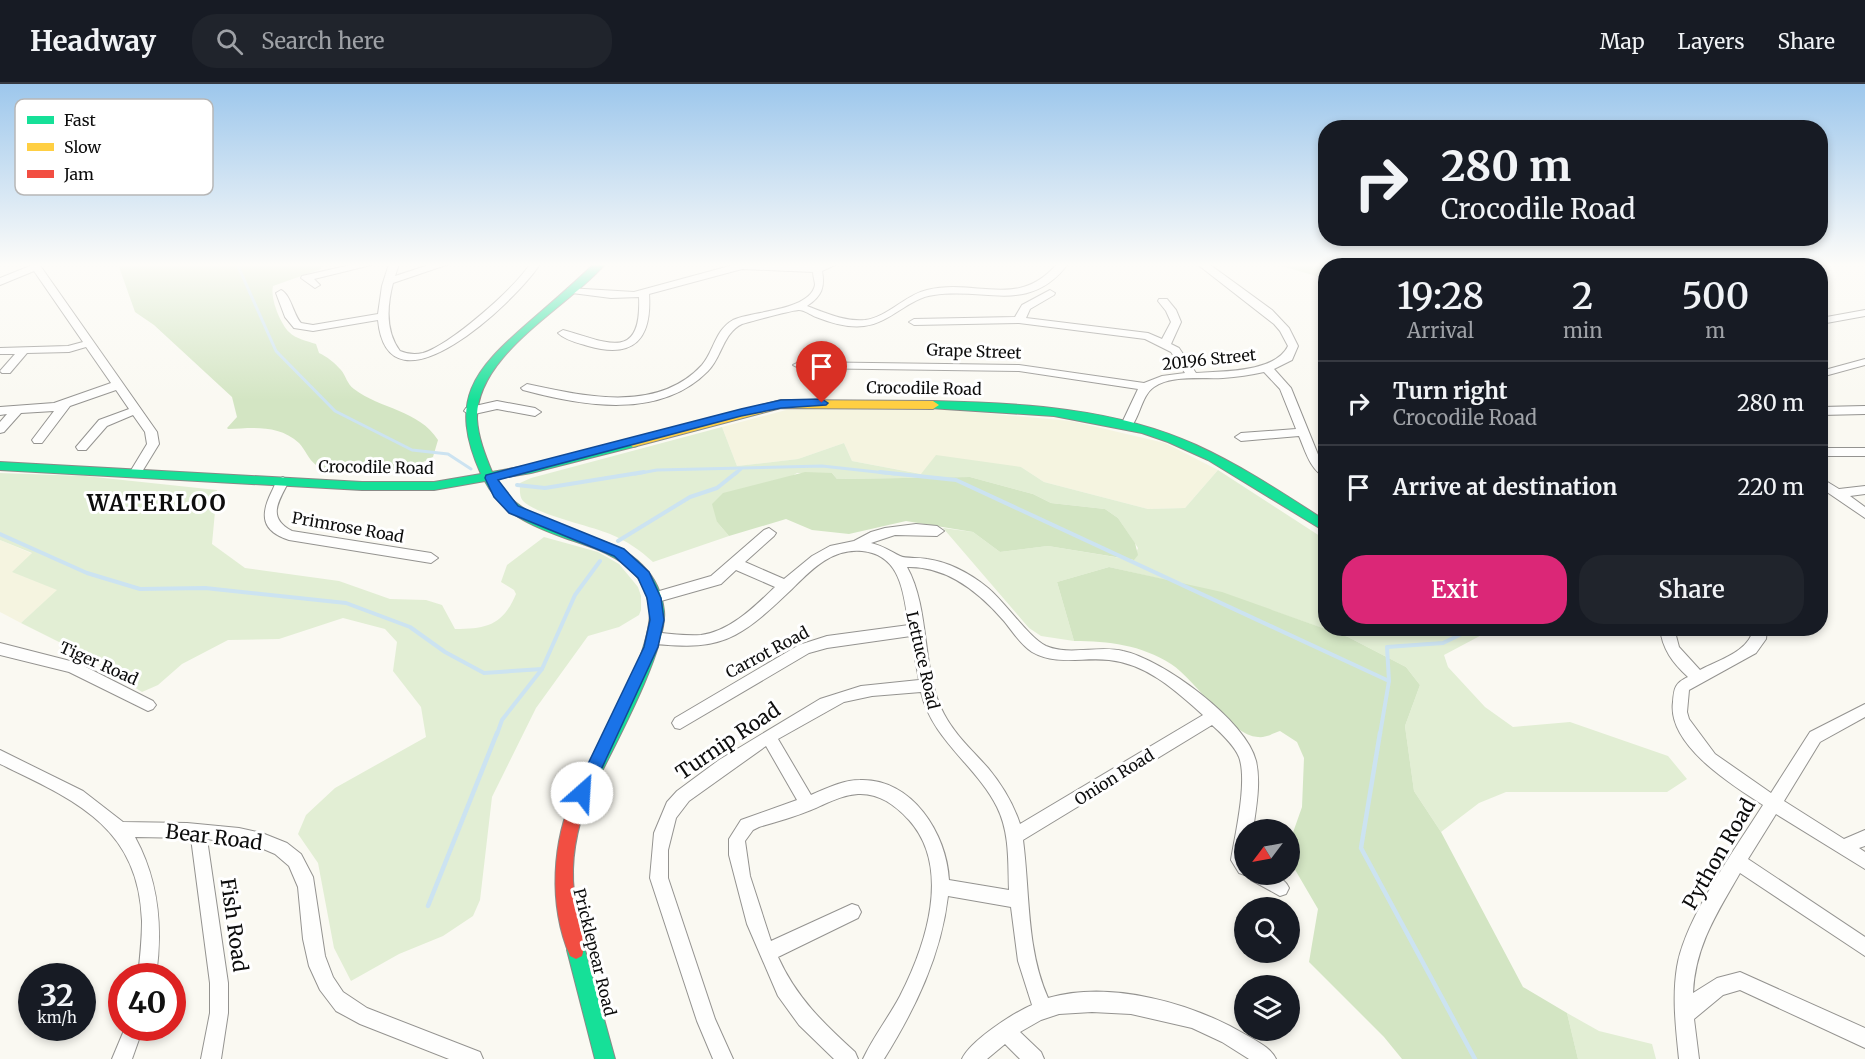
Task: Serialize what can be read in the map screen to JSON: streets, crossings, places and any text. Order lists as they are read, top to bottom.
{
  "streets": {
    "street": [
      "Grape Street",
      "20196 Street",
      "Crocodile Road",
      "Primrose Road",
      "Carrot Road",
      "Lettuce Road",
      "Tiger Road",
      "Turnip Road",
      "Onion Road",
      "Bear Road",
      "Python Road",
      "Fish Road",
      "Pricklepear Road"
    ]
  },
  "crossings": [
    ["Grape Street", "20196 Street"],
    ["20196 Street", "Crocodile Road"],
    ["Crocodile Road", "Primrose Road"],
    ["Crocodile Road", "Pricklepear Road"],
    ["Carrot Road", "Lettuce Road"],
    ["Lettuce Road", "Turnip Road"],
    ["Lettuce Road", "Onion Road"],
    ["Bear Road", "Fish Road"]
  ],
  "districts": ["WATERLOO"],
  "legend": ["Fast", "Slow", "Jam"],
  "north": "bottom left",
  "page": {
    "header": "Headway",
    "search": "Search here",
    "nav": ["Map", "Layers", "Share"],
    "turn": ["280 m", "Crocodile Road"],
    "eta": [
      "19:28",
      "Arrival",
      "2",
      "min",
      "500",
      "m"
    ],
    "list": [
      {
        "name": "Turn right",
        "note": "Crocodile Road",
        "value": "280 m"
      },
      {
        "name": "Arrive at destination",
        "value": "220 m"
      }
    ],
    "buttons": ["Exit", "Share"],
    "speed": "32 km/h",
    "limit": "40"
  }
}
